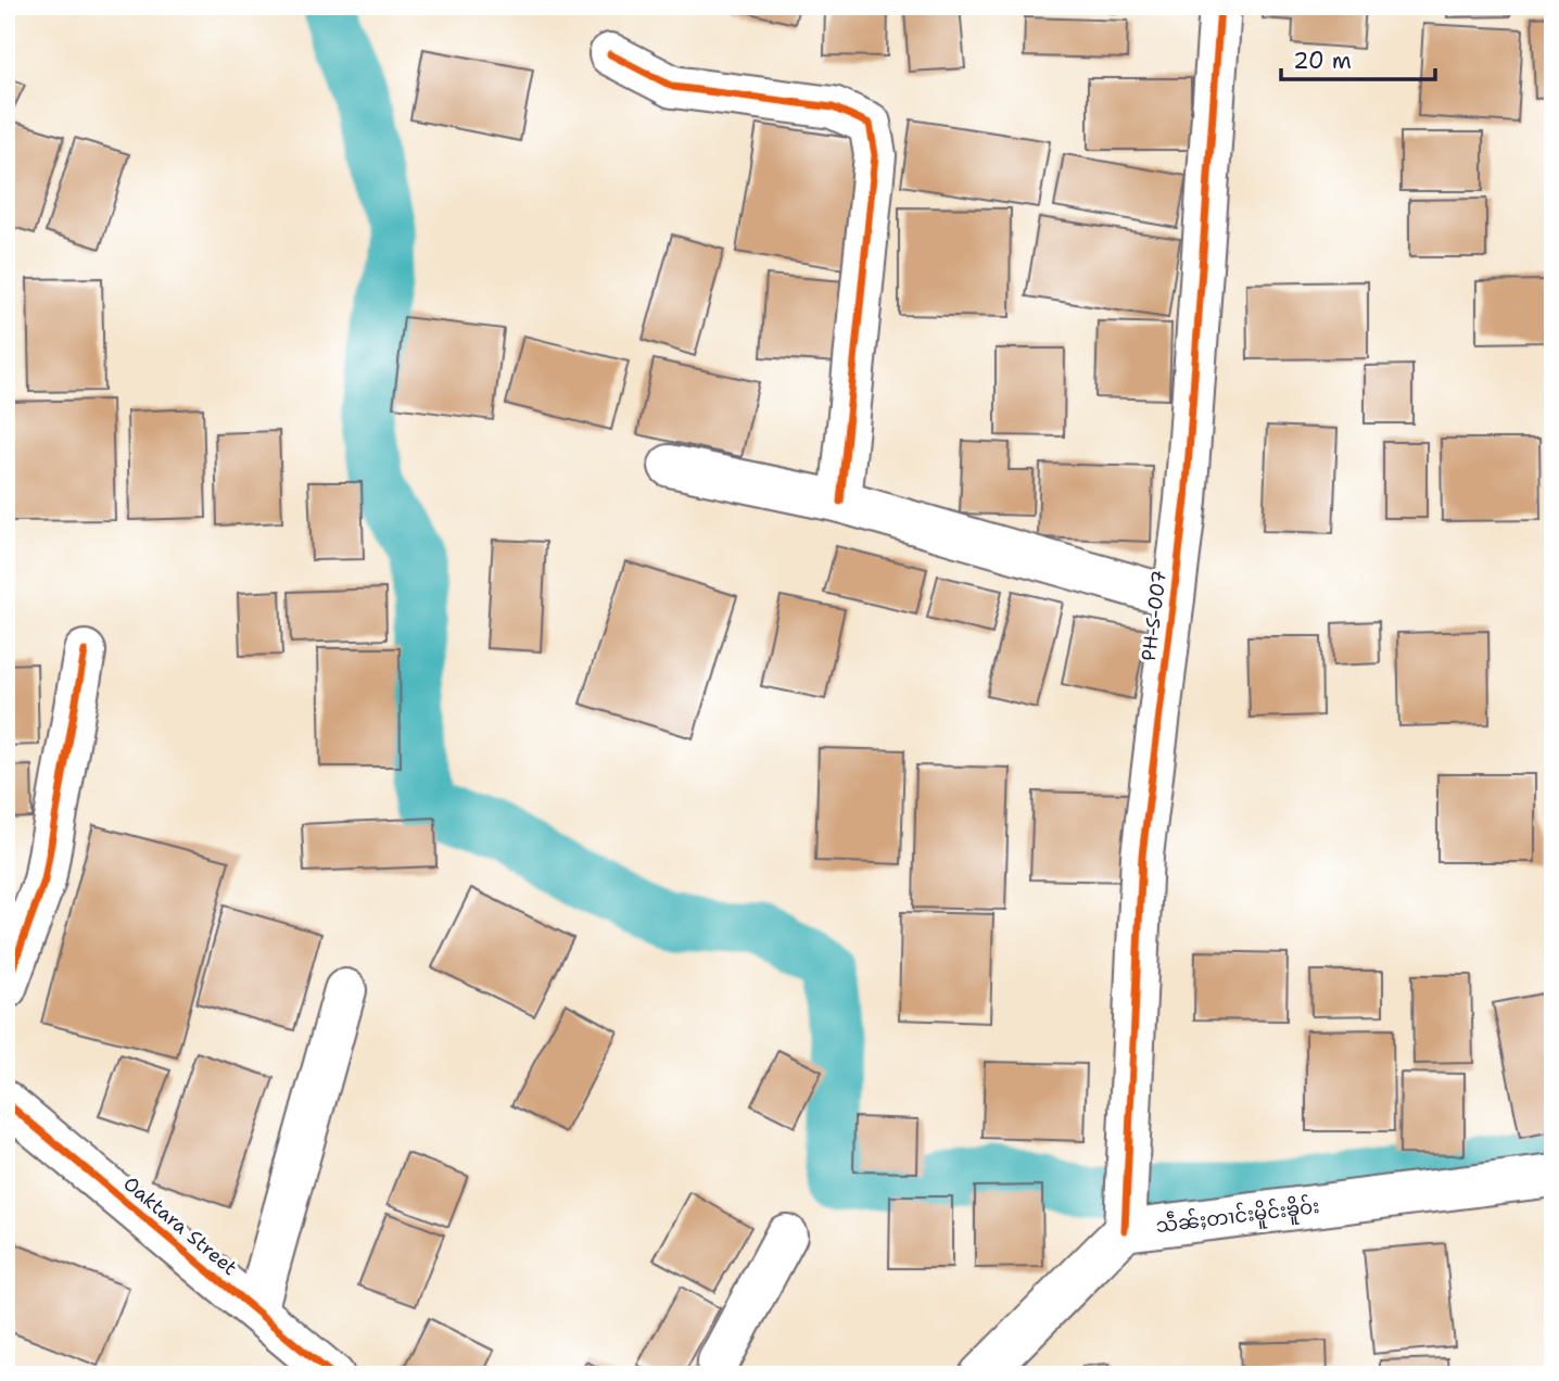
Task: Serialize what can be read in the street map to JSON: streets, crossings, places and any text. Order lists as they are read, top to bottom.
{
  "streets": {
    "street": ["PH-S-007", "သဵၼ်ႈတၢင်းမိူင်းၶိူဝ်း", "Oaktara Street"]
  },
  "crossings": [
    ["PH-S-007", "သဵၼ်ႈတၢင်းမိူင်းၶိူဝ်း"]
  ],
  "scale_bar": "20 m"
}
